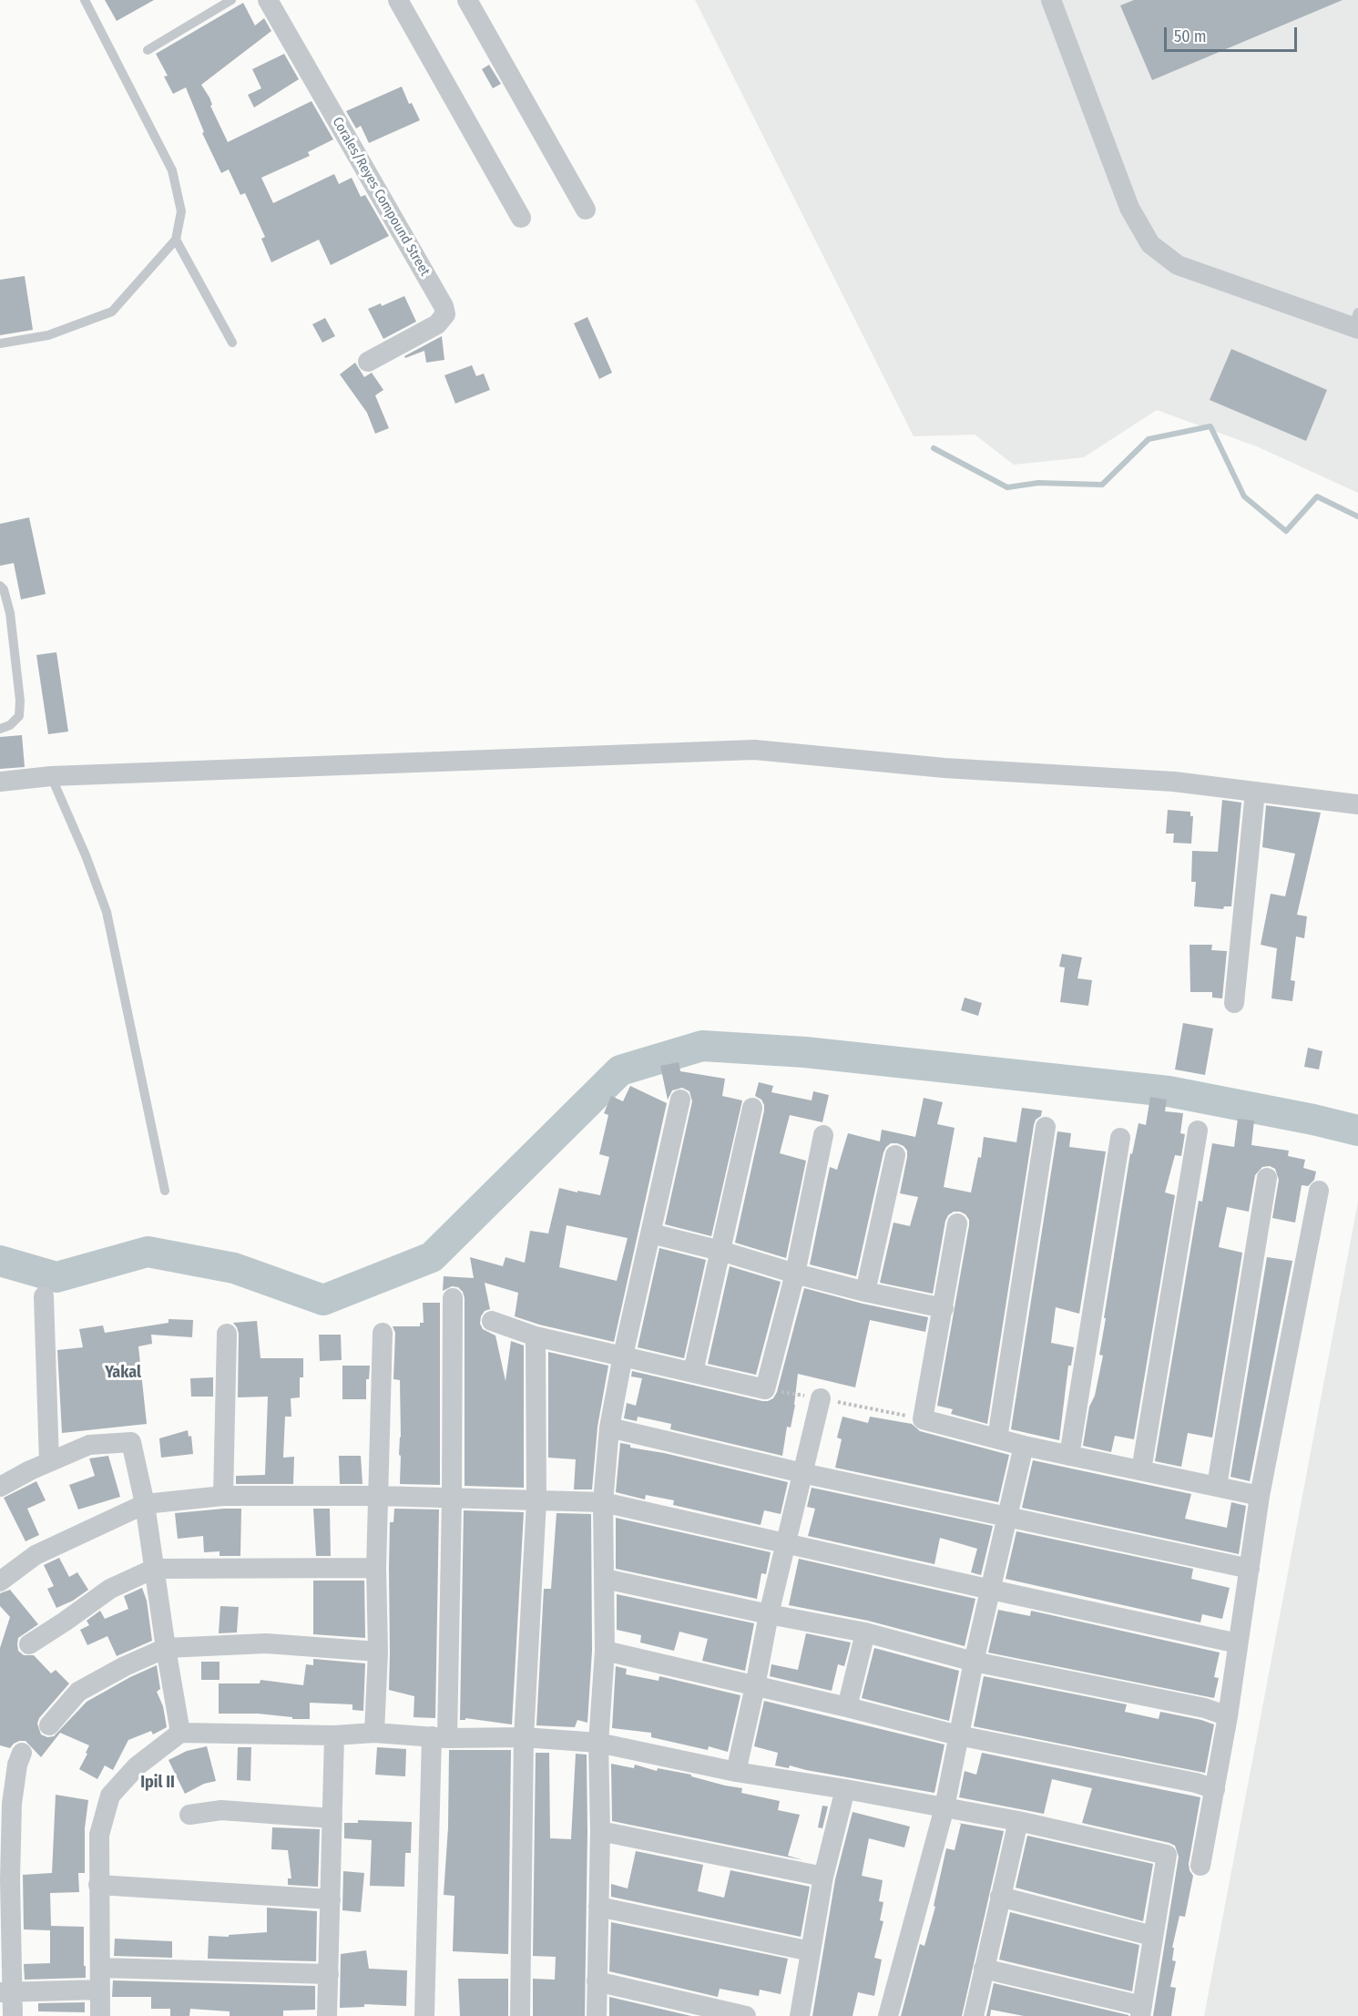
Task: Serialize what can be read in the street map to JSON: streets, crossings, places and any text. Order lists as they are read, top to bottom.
{
  "streets": {
    "street": ["Corales/Reyes Compound Street"]
  },
  "districts": ["Yakal", "Ipil II"],
  "scale_bar": "50 m"
}
